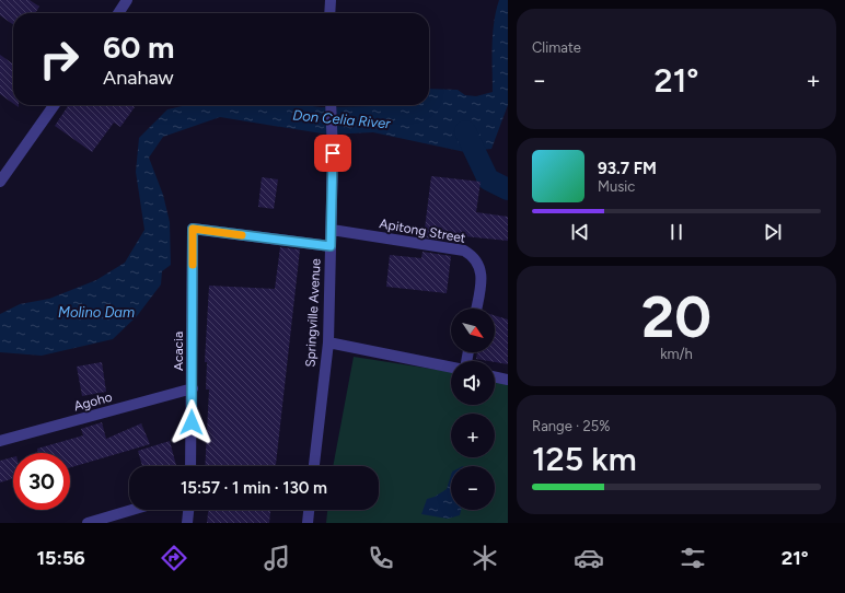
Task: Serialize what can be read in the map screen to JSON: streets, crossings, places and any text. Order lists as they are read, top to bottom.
{
  "streets": {
    "street": [
      "Apitong Street",
      "Springville Avenue",
      "Acacia",
      "Agoho"
    ]
  },
  "crossings": [
    ["Apitong Street", "Springville Avenue"],
    ["Springville Avenue", "Acacia"],
    ["Acacia", "Agoho"]
  ],
  "water": ["Don Celia River", "Molino Dam"],
  "north": "bottom right",
  "page": {
    "tile": [
      "Climate",
      ["20", "km/h"],
      ["Range · 25%", "125 km"]
    ],
    "turn": ["60 m", "Anahaw"],
    "heat": ["−", "21°", "+"],
    "song": ["93.7 FM", "Music"],
    "map_buttons": ["+", "−"],
    "limit": "30",
    "trip": "15:57 · 1 min · 130 m",
    "tabs": ["15:56", "21°"]
  }
}
